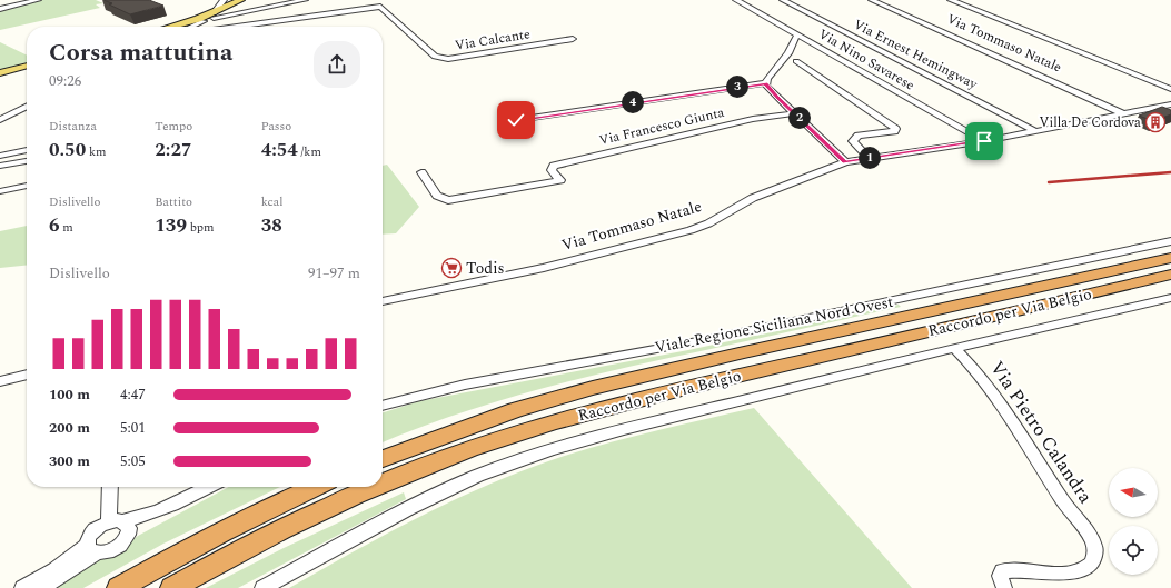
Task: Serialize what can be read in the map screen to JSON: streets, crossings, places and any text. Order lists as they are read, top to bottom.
{
  "streets": {
    "highway": ["Raccordo per Via Belgio"],
    "street": [
      "Via Calcante",
      "Via Tommaso Natale",
      "Via Ernest Hemingway",
      "Via Nino Savarese",
      "Via Francesco Giunta",
      "Viale Regione Siciliana Nord Ovest",
      "Via Pietro Calandra"
    ]
  },
  "crossings": [
    ["Via Tommaso Natale", "Via Ernest Hemingway"],
    ["Via Tommaso Natale", "Via Nino Savarese"]
  ],
  "places": {
    "building": ["Villa De Cordova"],
    "supermarket": ["Todis"]
  },
  "north": "left",
  "page": {
    "heading": ["Corsa mattutina", "09:26"],
    "pins": [
      "3",
      "4",
      "2",
      "1"
    ],
    "stats": [
      ["Distanza", "0.50 km"],
      ["Tempo", "2:27"],
      ["Passo", "4:54 /km"],
      ["Dislivello", "6 m"],
      ["Battito", "139 bpm"],
      ["kcal", "38"]
    ],
    "chart": ["Dislivello", "91–97 m"],
    "list": [
      {
        "name": "100 m",
        "note": "4:47"
      },
      {
        "name": "200 m",
        "note": "5:01"
      },
      {
        "name": "300 m",
        "note": "5:05"
      }
    ]
  }
}
